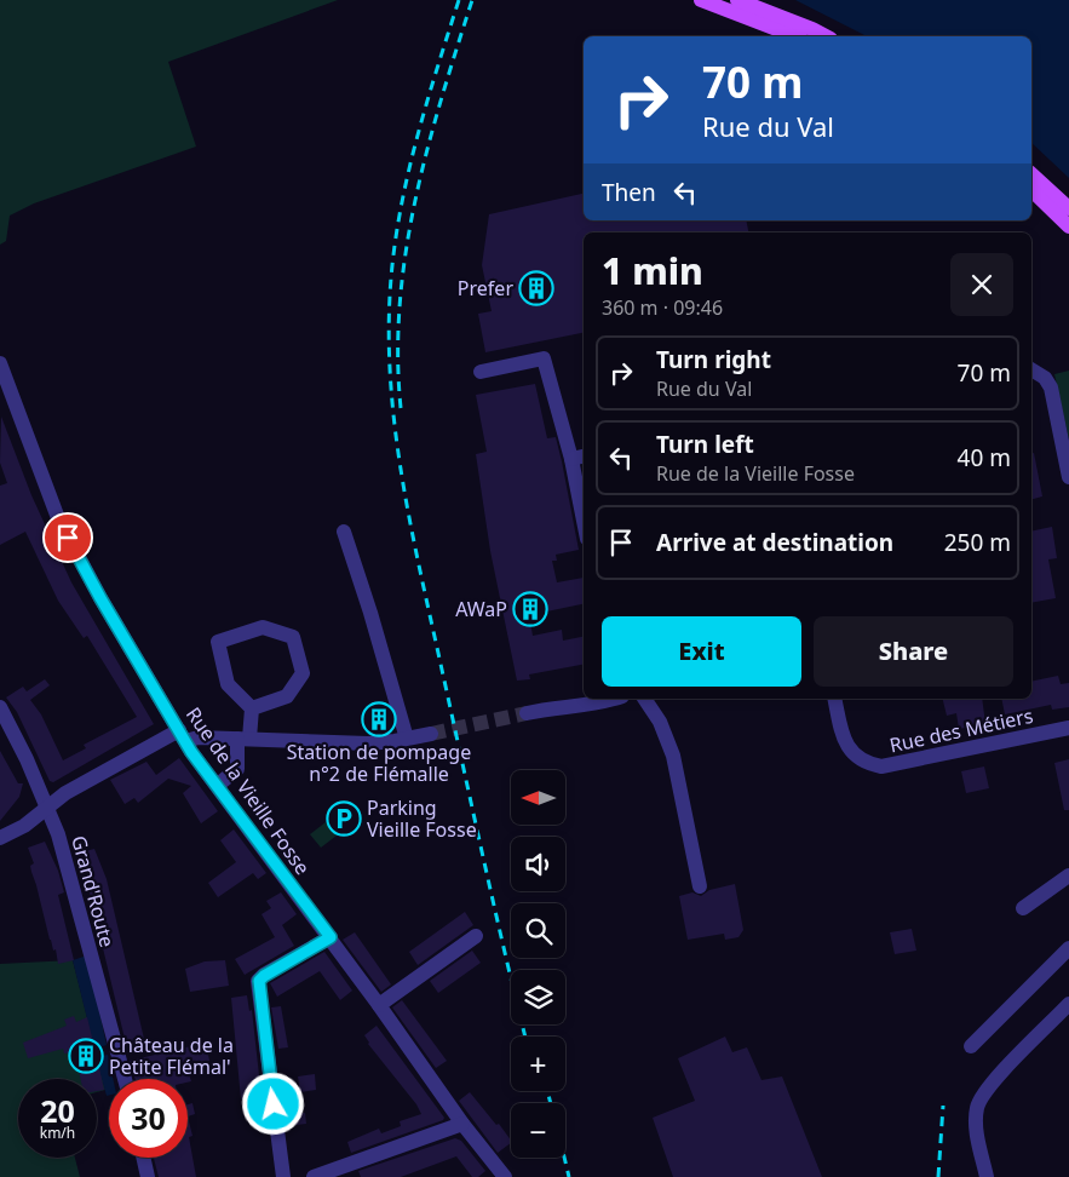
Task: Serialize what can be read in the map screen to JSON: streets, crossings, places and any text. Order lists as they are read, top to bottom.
{
  "streets": {
    "street": ["Rue des Métiers", "Rue de la Vieille Fosse", "Grand'Route"]
  },
  "places": {
    "building": [
      "Prefer",
      "AWaP",
      "Station de pompage n°2 de Flémalle",
      "Château de la Petite Flémal'"
    ],
    "parking": ["Parking Vieille Fosse"]
  },
  "north": "left",
  "page": {
    "turn": ["70 m", "Rue du Val"],
    "then": "Then",
    "heading": ["1 min", "360 m · 09:46"],
    "list": [
      {
        "name": "Turn right",
        "note": "Rue du Val",
        "value": "70 m"
      },
      {
        "name": "Turn left",
        "note": "Rue de la Vieille Fosse",
        "value": "40 m"
      },
      {
        "name": "Arrive at destination",
        "value": "250 m"
      }
    ],
    "buttons": ["Exit", "Share"],
    "map_buttons": ["+", "−"],
    "speed": "20 km/h",
    "limit": "30"
  }
}
